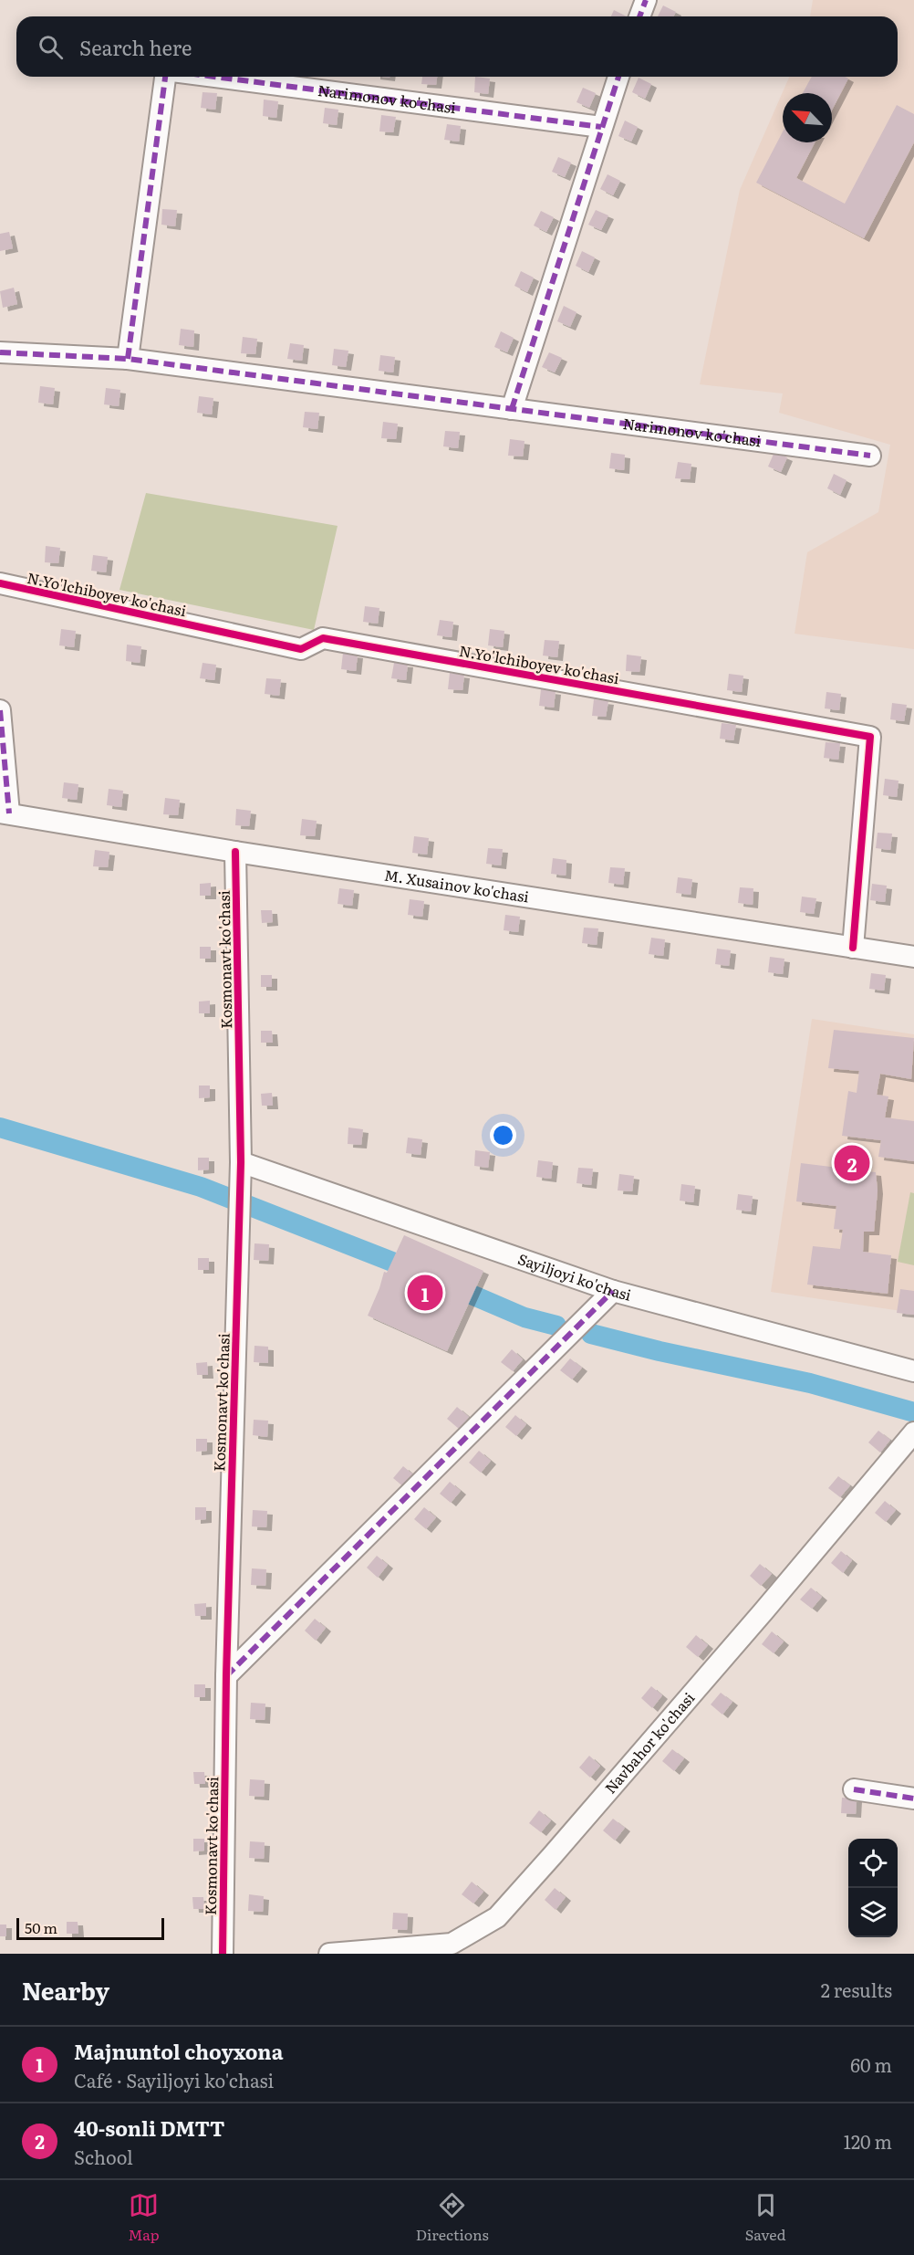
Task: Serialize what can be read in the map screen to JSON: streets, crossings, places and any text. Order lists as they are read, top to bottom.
{
  "streets": {
    "street": [
      "Narimonov ko'chasi",
      "N.Yo'lchiboyev ko'chasi",
      "M. Xusainov ko'chasi",
      "Kosmonavt ko'chasi",
      "Sayiljoyi ko'chasi",
      "Navbahor ko'chasi"
    ]
  },
  "crossings": [
    ["N.Yo'lchiboyev ko'chasi", "M. Xusainov ko'chasi"],
    ["M. Xusainov ko'chasi", "Kosmonavt ko'chasi"],
    ["Kosmonavt ko'chasi", "Sayiljoyi ko'chasi"]
  ],
  "scale_bar": "50 m",
  "north": "top left",
  "page": {
    "search": "Search here",
    "pins": ["2", "1"],
    "scale": "50 m",
    "heading": ["Nearby", "2 results"],
    "list": [
      {
        "mark": "1",
        "name": "Majnuntol choyxona",
        "note": "Café · Sayiljoyi ko'chasi",
        "value": "60 m"
      },
      {
        "mark": "2",
        "name": "40-sonli DMTT",
        "note": "School",
        "value": "120 m"
      }
    ],
    "nav": ["Map", "Directions", "Saved"]
  }
}
